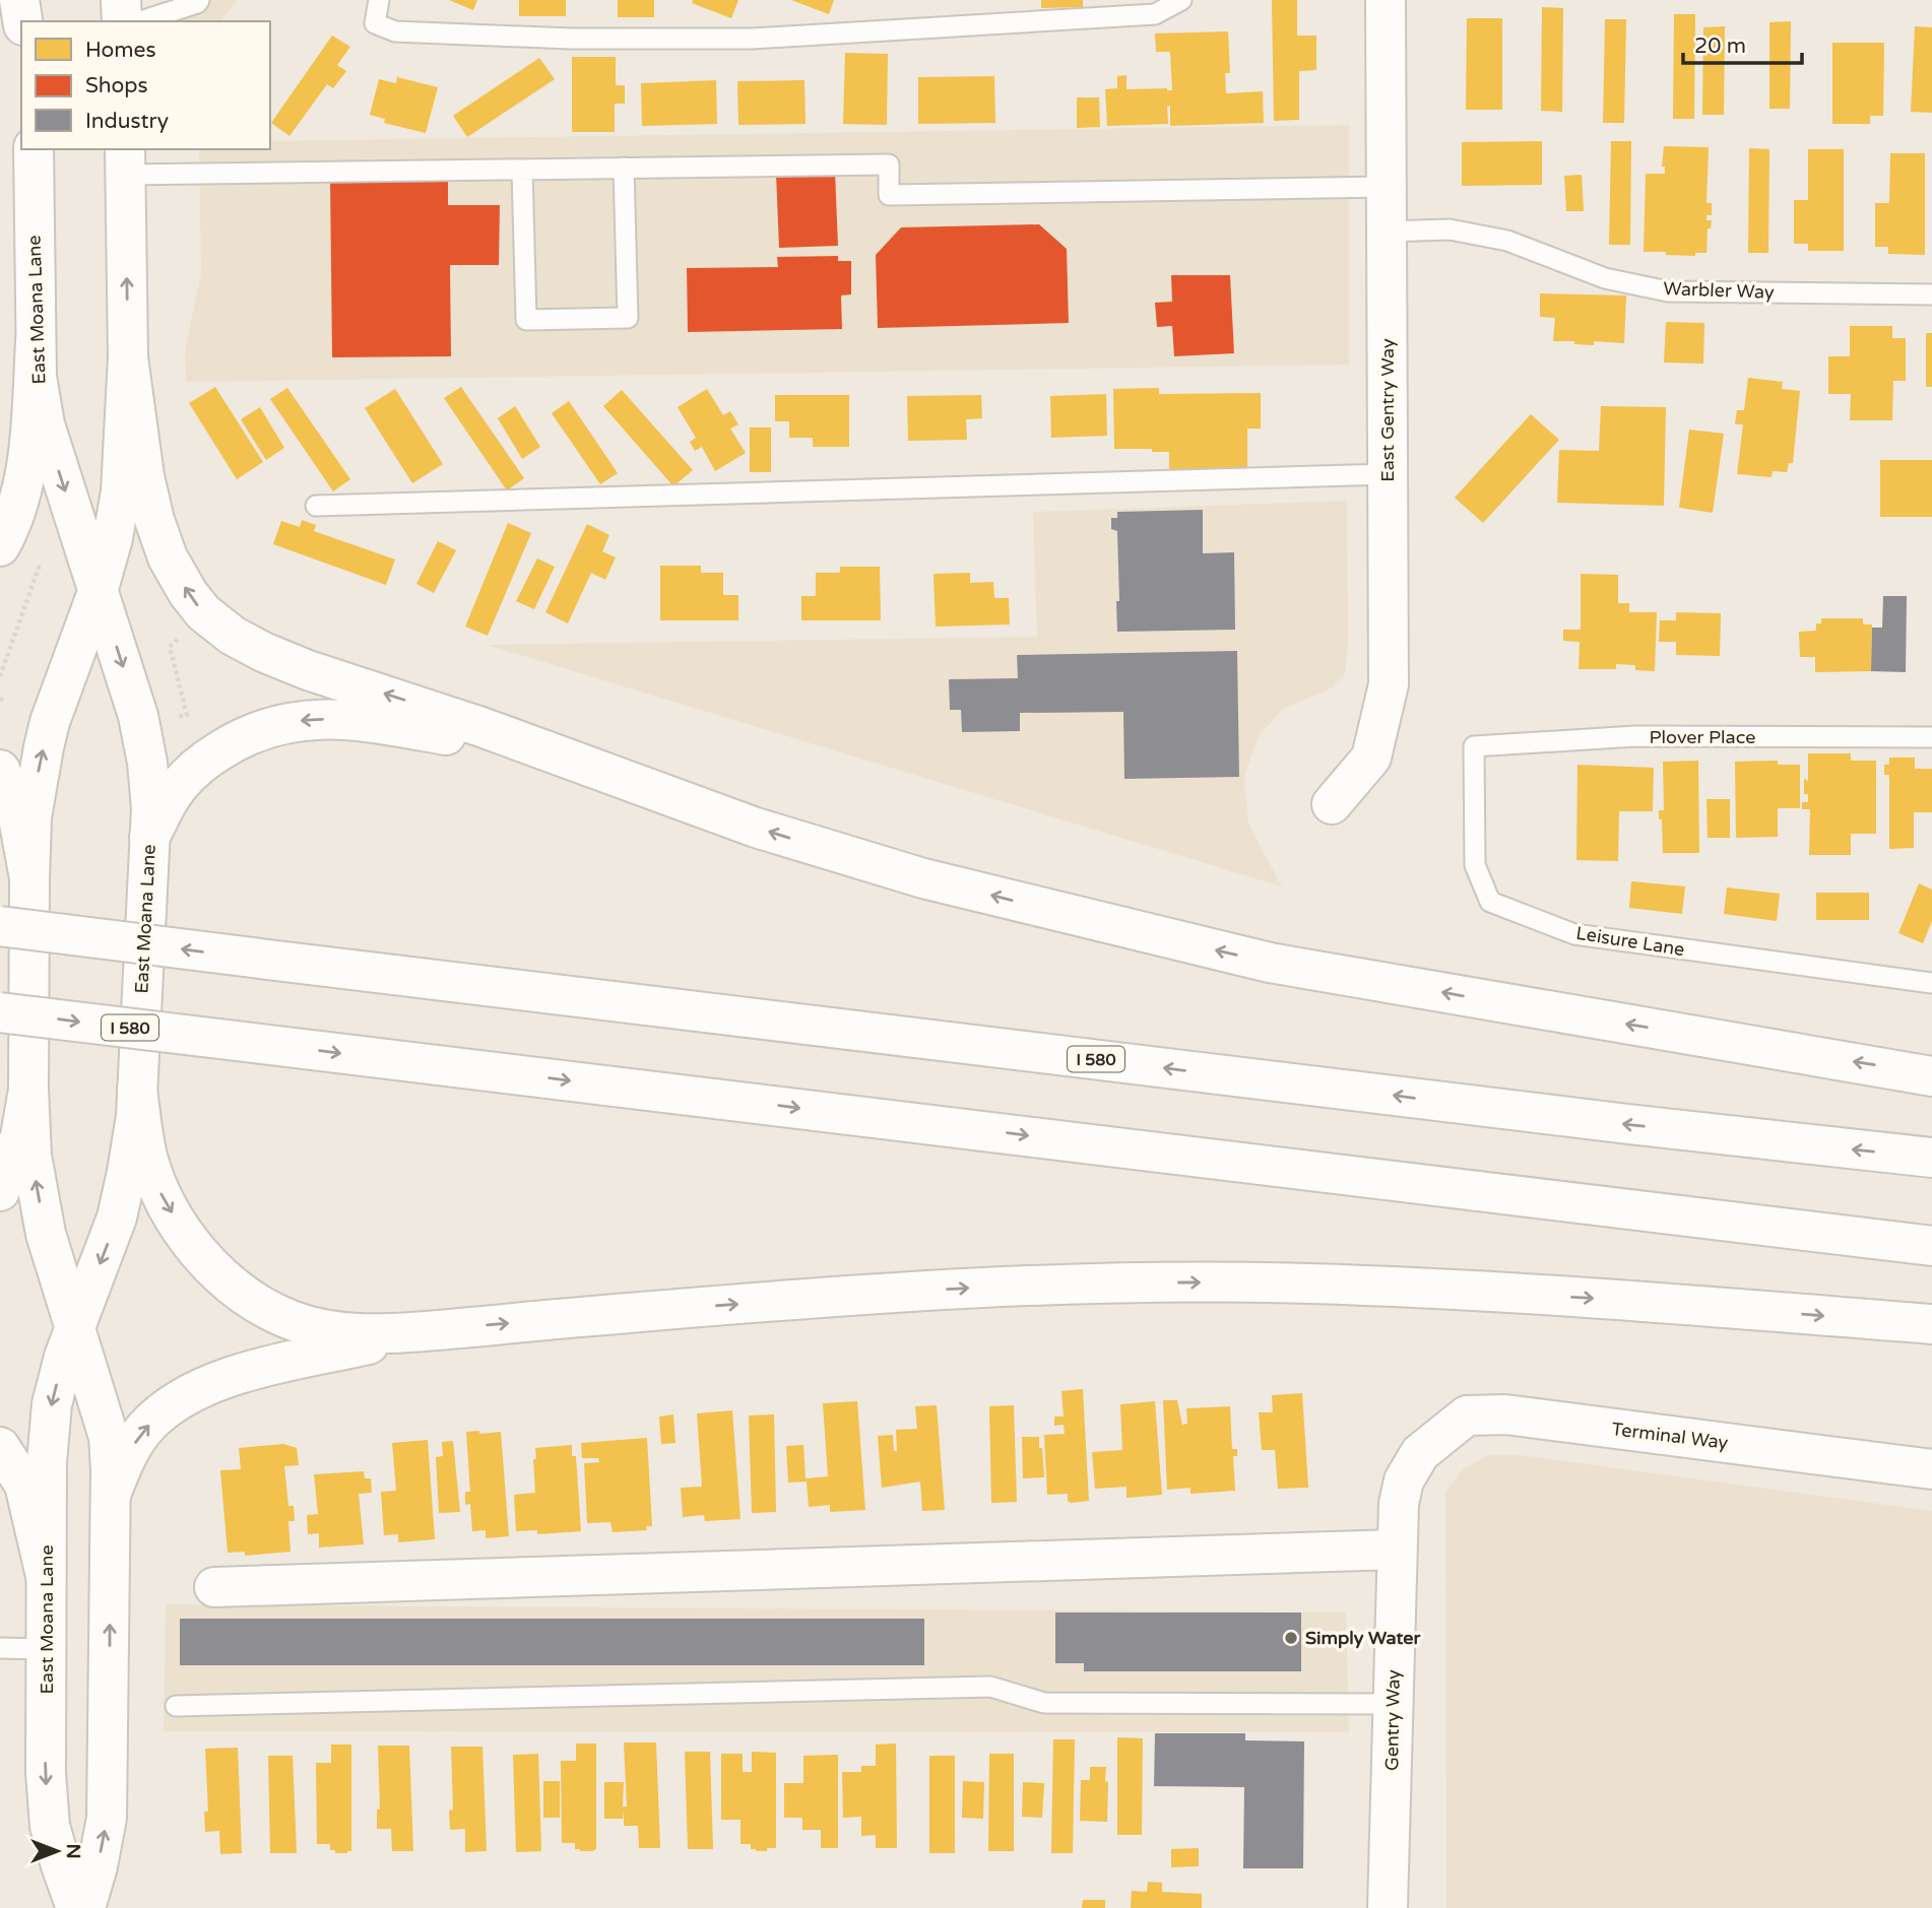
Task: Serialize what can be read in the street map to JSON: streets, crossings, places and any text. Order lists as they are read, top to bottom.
{
  "streets": {
    "main road": [
      "East Moana Lane",
      "East Gentry Way",
      "I 580",
      "Terminal Way",
      "Gentry Way"
    ],
    "lane": ["Warbler Way", "Plover Place", "Leisure Lane"]
  },
  "crossings": [
    ["Warbler Way", "East Gentry Way"],
    ["Plover Place", "Leisure Lane"],
    ["Terminal Way", "Gentry Way"]
  ],
  "places": ["Simply Water"],
  "legend": ["Homes", "Shops", "Industry"],
  "scale_bar": "20 m",
  "north": "right"
}
